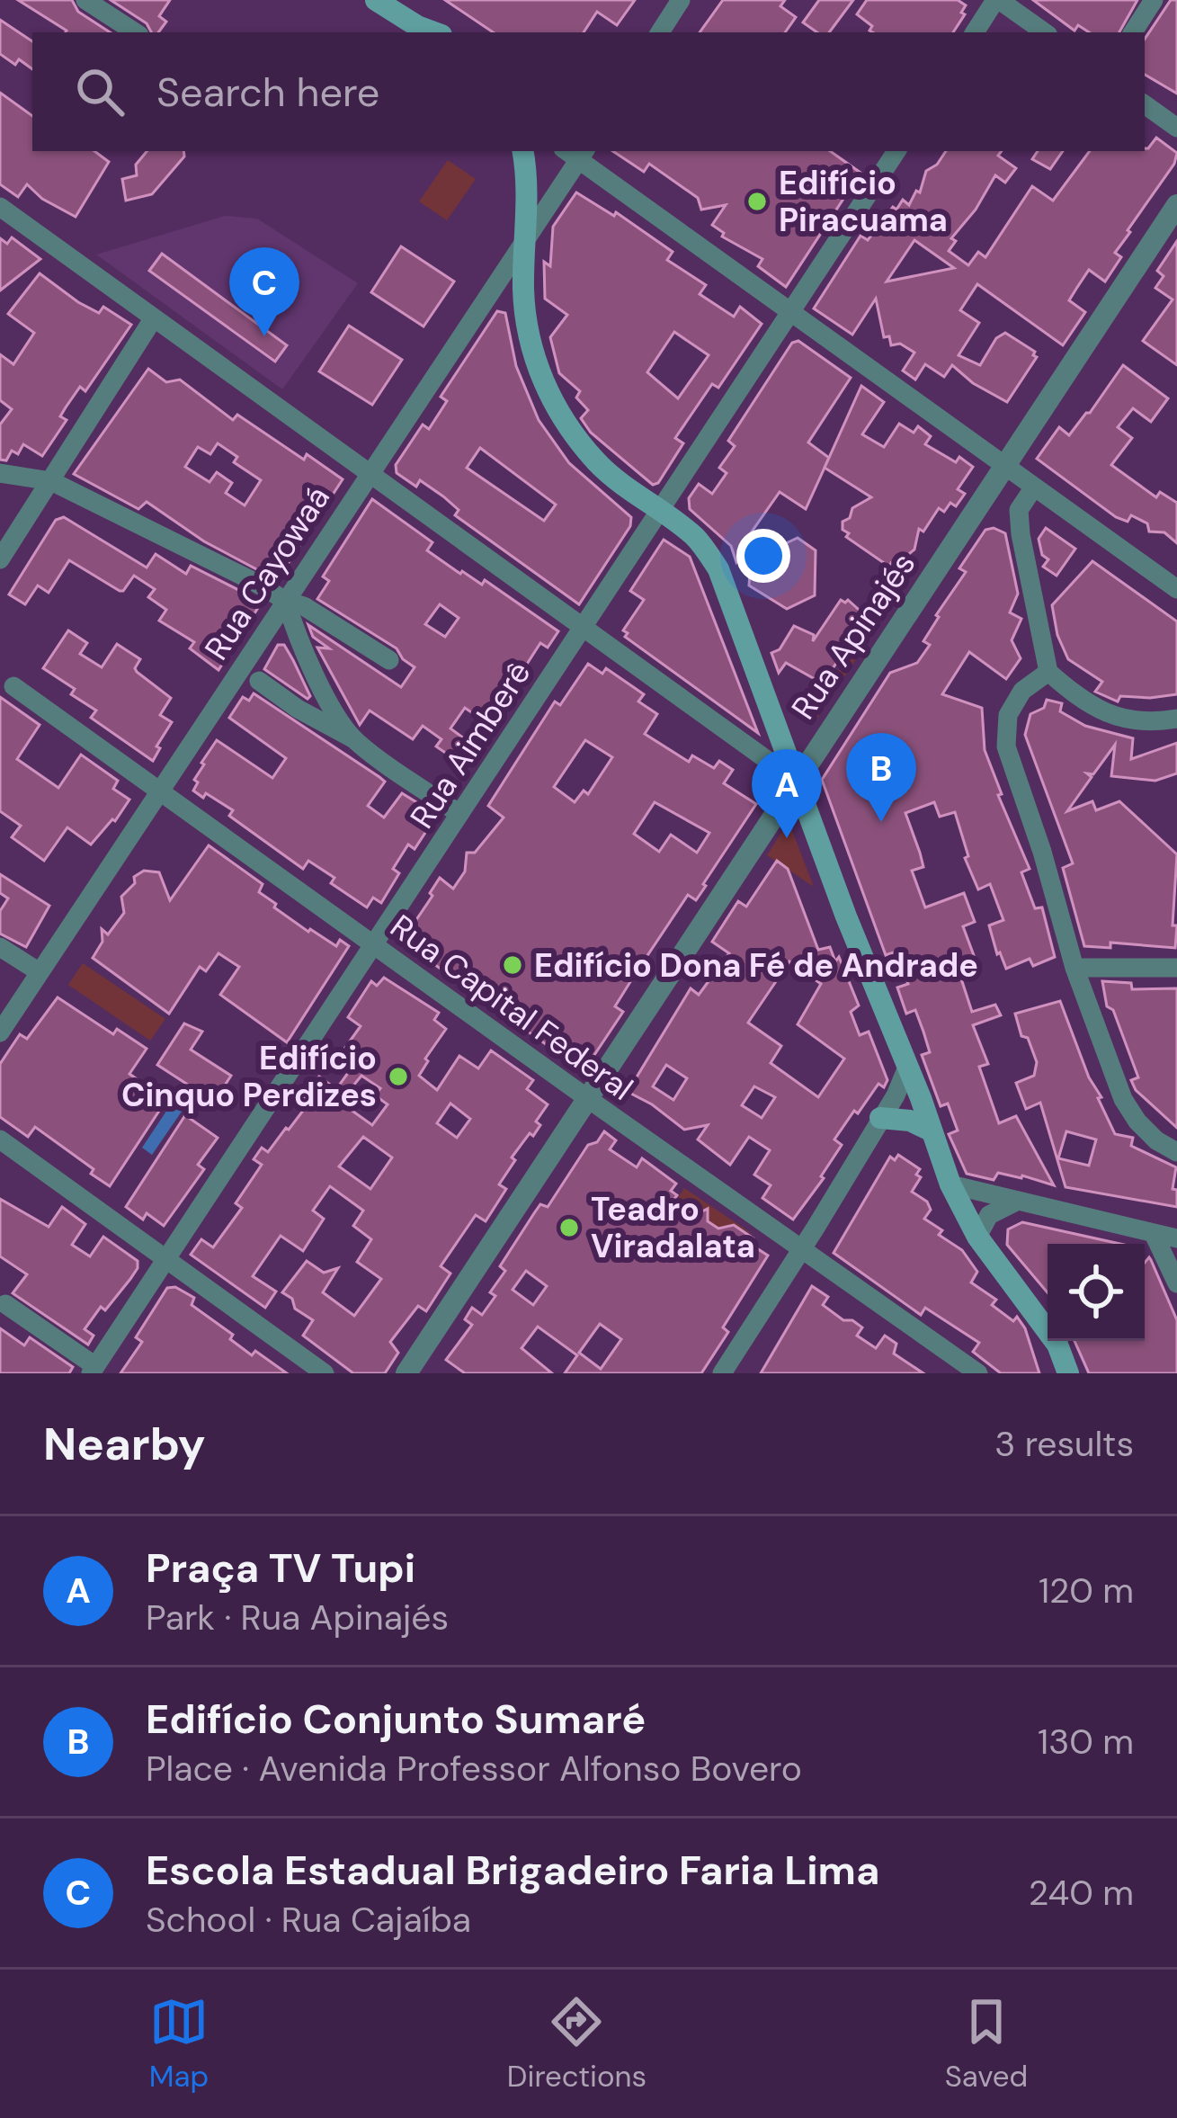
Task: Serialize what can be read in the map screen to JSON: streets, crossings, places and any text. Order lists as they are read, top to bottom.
{
  "streets": {
    "street": [
      "Rua Cayowaá",
      "Rua Apinajés",
      "Rua Aimberê",
      "Rua Capital Federal"
    ]
  },
  "crossings": [
    ["Rua Cayowaá", "Rua Capital Federal"],
    ["Rua Apinajés", "Rua Capital Federal"],
    ["Rua Aimberê", "Rua Capital Federal"]
  ],
  "places": [
    "Edifício Piracuama",
    "Edifício Dona Fé de Andrade",
    "Edifício Cinquo Perdizes",
    "Teadro Viradalata"
  ],
  "page": {
    "search": "Search here",
    "pins": ["C", "B", "A"],
    "heading": ["Nearby", "3 results"],
    "list": [
      {
        "mark": "A",
        "name": "Praça TV Tupi",
        "note": "Park · Rua Apinajés",
        "value": "120 m"
      },
      {
        "mark": "B",
        "name": "Edifício Conjunto Sumaré",
        "note": "Place · Avenida Professor Alfonso Bovero",
        "value": "130 m"
      },
      {
        "mark": "C",
        "name": "Escola Estadual Brigadeiro Faria Lima",
        "note": "School · Rua Cajaíba",
        "value": "240 m"
      }
    ],
    "nav": ["Map", "Directions", "Saved"]
  }
}
